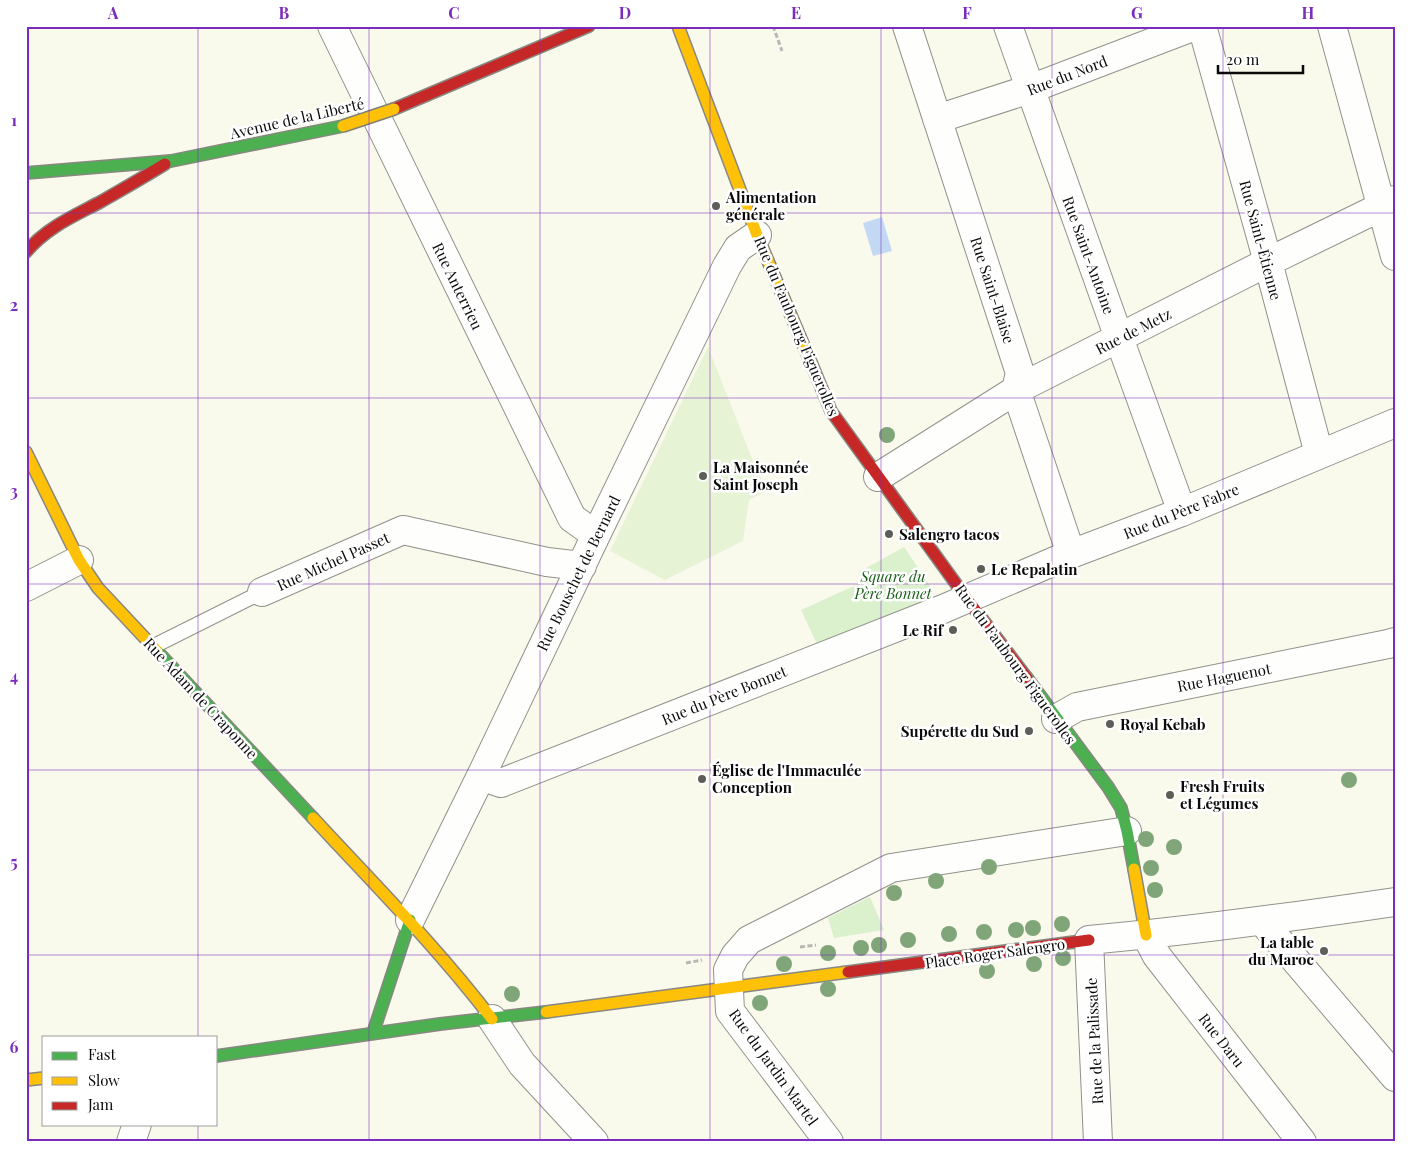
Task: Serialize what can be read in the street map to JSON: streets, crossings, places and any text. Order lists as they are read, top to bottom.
{
  "streets": {
    "street": [
      "Rue du Nord",
      "Avenue de la Liberté",
      "Rue Saint-Étienne",
      "Rue Saint-Antoine",
      "Rue Anterrieu",
      "Rue Saint-Blaise",
      "Rue du Faubourg Figuerolles",
      "Rue de Metz",
      "Rue du Père Fabre",
      "Rue Michel Passet",
      "Rue Bouschet de Bernard",
      "Rue Haguenot",
      "Rue du Père Bonnet",
      "Rue Adam de Craponne",
      "Place Roger Salengro",
      "Rue Daru",
      "Rue de la Palissade",
      "Rue du Jardin Martel"
    ]
  },
  "crossings": [
    ["Rue du Nord", "Rue Saint-Antoine"],
    ["Rue du Nord", "Rue Saint-Blaise"],
    ["Rue Saint-Étienne", "Rue de Metz"],
    ["Rue Saint-Étienne", "Rue du Père Fabre"],
    ["Rue Saint-Antoine", "Rue de Metz"],
    ["Rue Saint-Antoine", "Rue du Père Fabre"],
    ["Rue Anterrieu", "Rue Bouschet de Bernard"],
    ["Rue Saint-Blaise", "Rue de Metz"],
    ["Rue Saint-Blaise", "Rue du Père Fabre"],
    ["Rue du Faubourg Figuerolles", "Rue de Metz"],
    ["Rue du Faubourg Figuerolles", "Rue du Père Fabre"],
    ["Rue du Faubourg Figuerolles", "Rue Bouschet de Bernard"],
    ["Rue du Faubourg Figuerolles", "Rue Haguenot"],
    ["Rue du Faubourg Figuerolles", "Rue du Père Bonnet"],
    ["Rue du Faubourg Figuerolles", "Place Roger Salengro"],
    ["Rue du Faubourg Figuerolles", "Rue Daru"],
    ["Rue du Père Fabre", "Rue du Père Bonnet"],
    ["Rue Michel Passet", "Rue Bouschet de Bernard"],
    ["Rue Michel Passet", "Rue Adam de Craponne"],
    ["Rue Bouschet de Bernard", "Rue du Père Bonnet"],
    ["Rue Bouschet de Bernard", "Rue Adam de Craponne"],
    ["Rue Adam de Craponne", "Place Roger Salengro"],
    ["Place Roger Salengro", "Rue Daru"],
    ["Place Roger Salengro", "Rue de la Palissade"],
    ["Place Roger Salengro", "Rue du Jardin Martel"]
  ],
  "parks": ["Square du Père Bonnet"],
  "places": [
    "Alimentation générale",
    "La Maisonnée Saint Joseph",
    "Salengro tacos",
    "Le Repalatin",
    "Le Rif",
    "Royal Kebab",
    "Supérette du Sud",
    "Église de l'Immaculée Conception",
    "Fresh Fruits et Légumes",
    "La table du Maroc"
  ],
  "legend": ["Fast", "Slow", "Jam"],
  "scale_bar": "20 m",
  "grid": {
    "columns": [
      "A",
      "B",
      "C",
      "D",
      "E",
      "F",
      "G",
      "H"
    ],
    "rows": [
      "1",
      "2",
      "3",
      "4",
      "5",
      "6"
    ]
  }
}
